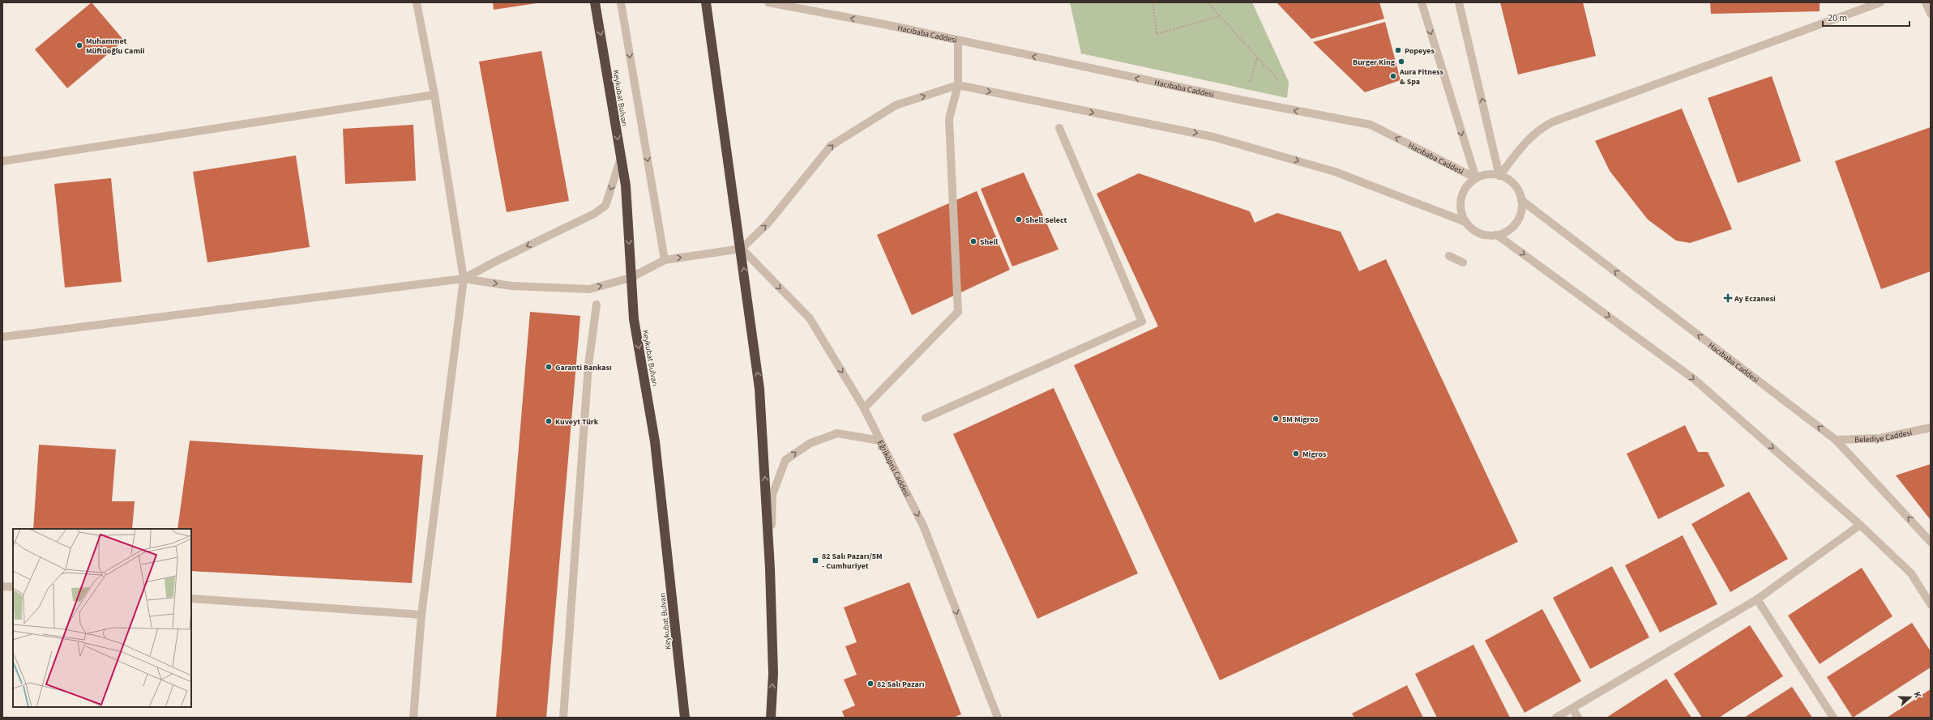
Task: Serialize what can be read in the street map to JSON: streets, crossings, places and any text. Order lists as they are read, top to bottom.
{
  "streets": {
    "highway": ["Keykubat Bulvarı"],
    "street": ["Hacıbaba Caddesi", "Belediye Caddesi", "Eğriköprü Caddesi"]
  },
  "crossings": [
    ["Hacıbaba Caddesi", "Belediye Caddesi"]
  ],
  "one_way": ["Keykubat Bulvarı", "Eğriköprü Caddesi"],
  "places": {
    "other": [
      "Muhammet Müftüoğlu Camii",
      "Popeyes",
      "Burger King",
      "Aura Fitness & Spa",
      "Shell Select",
      "Shell",
      "Garanti Bankası",
      "5M Migros",
      "Kuveyt Türk",
      "Migros",
      "82 Salı Pazarı"
    ],
    "health": ["Ay Eczanesi"],
    "transit": ["82 Salı Pazarı/5M - Cumhuriyet"]
  },
  "scale_bar": "20 m",
  "north": "right"
}
